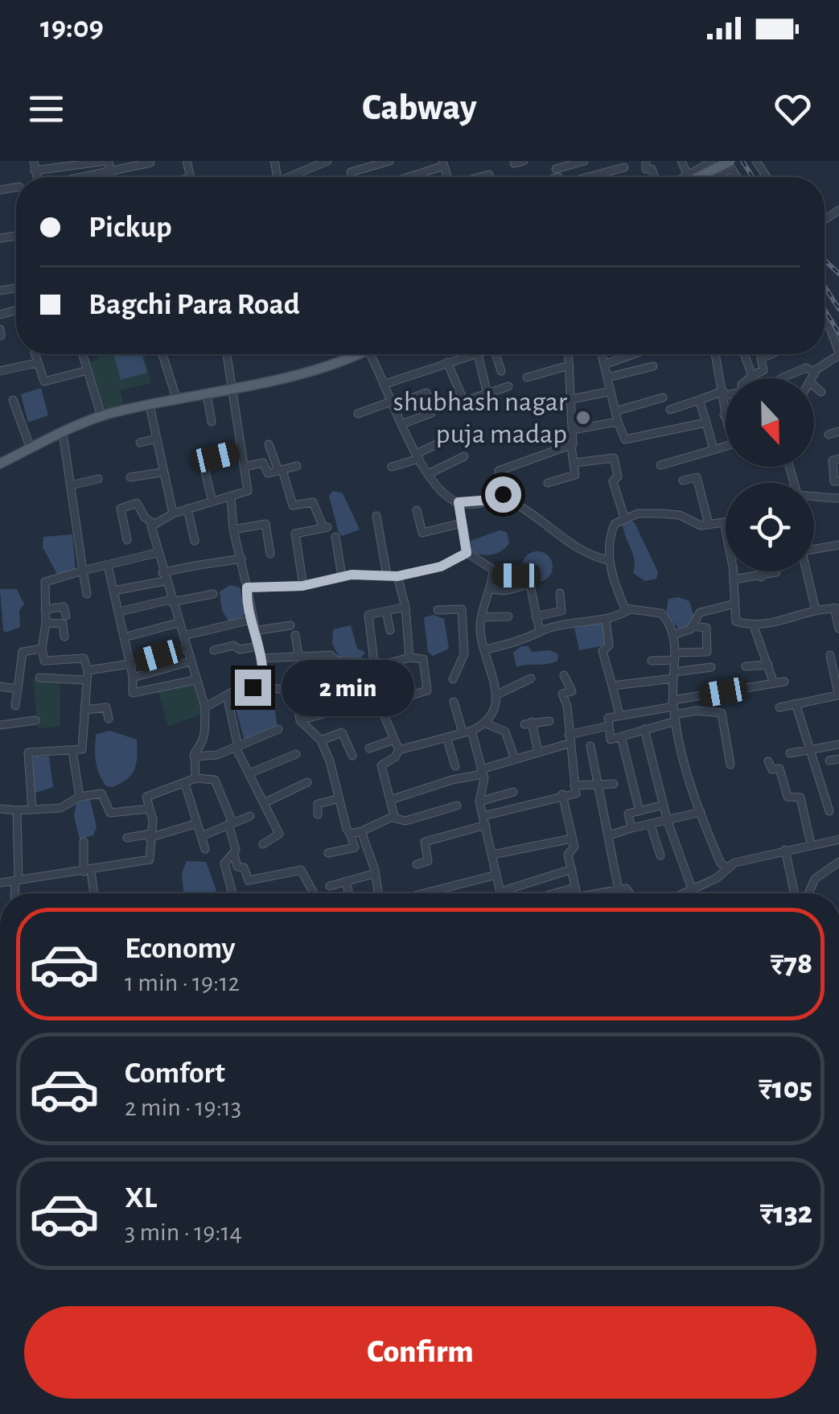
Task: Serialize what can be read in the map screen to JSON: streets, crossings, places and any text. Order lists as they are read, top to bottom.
{
  "places": ["shubhash nagar puja madap"],
  "north": "bottom",
  "page": {
    "status": "19:09",
    "header": "Cabway",
    "banner": ["Pickup", "Bagchi Para Road"],
    "bubble": "2 min",
    "list": [
      {
        "name": "Economy",
        "note": "1 min · 19:12",
        "value": "₹78"
      },
      {
        "name": "Comfort",
        "note": "2 min · 19:13",
        "value": "₹105"
      },
      {
        "name": "XL",
        "note": "3 min · 19:14",
        "value": "₹132"
      }
    ],
    "buttons": "Confirm"
  }
}
